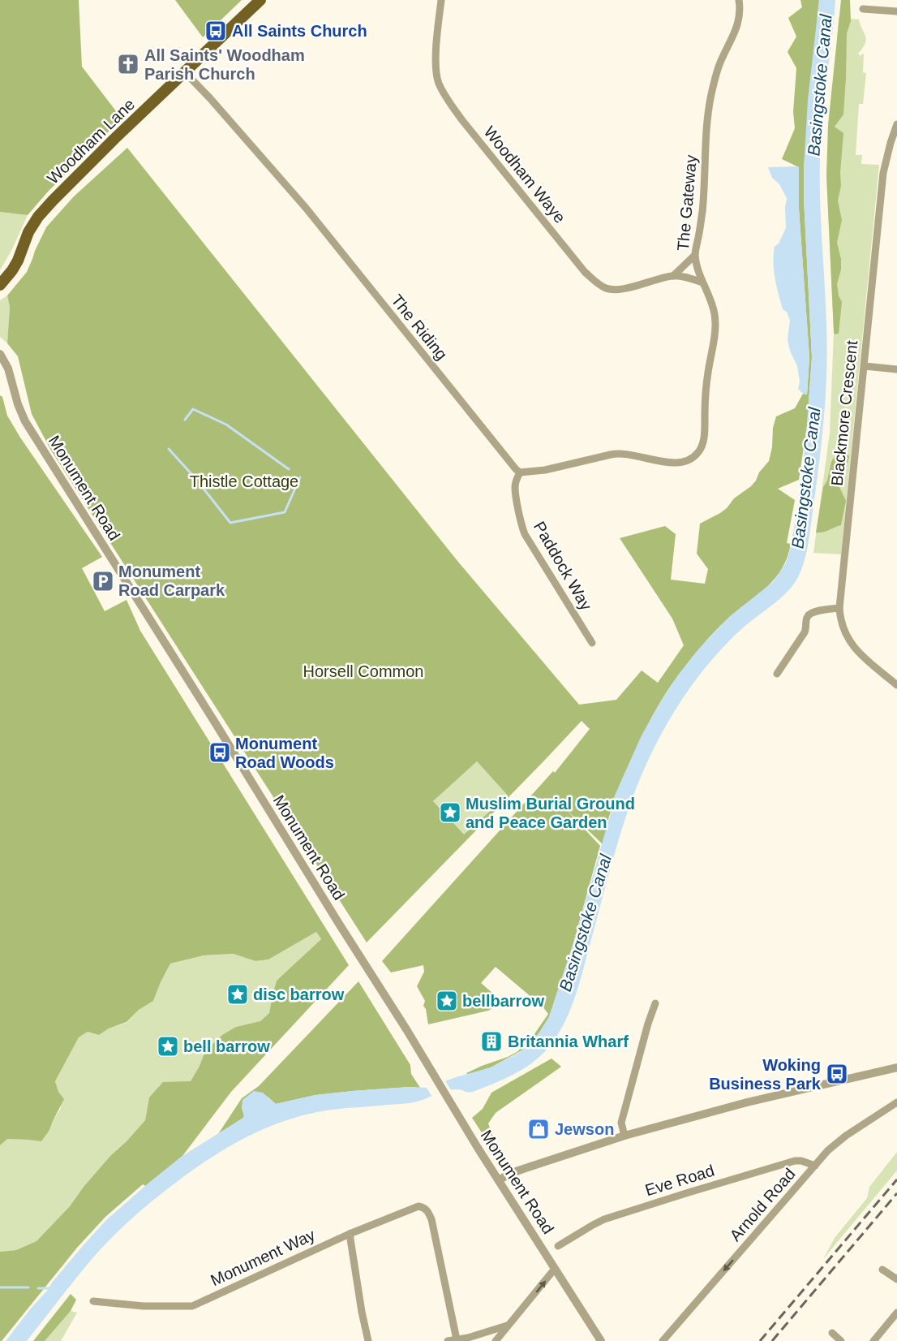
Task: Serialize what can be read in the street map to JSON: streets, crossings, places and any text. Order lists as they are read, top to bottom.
{
  "streets": {
    "main road": ["Woodham Lane"],
    "street": [
      "Woodham Waye",
      "The Gateway",
      "The Riding",
      "Blackmore Crescent",
      "Monument Road",
      "Paddock Way",
      "Eve Road",
      "Arnold Road",
      "Monument Way"
    ]
  },
  "crossings": [
    ["Woodham Lane", "The Riding"],
    ["The Gateway", "The Riding"],
    ["The Gateway", "Paddock Way"],
    ["The Riding", "Paddock Way"],
    ["Eve Road", "Arnold Road"]
  ],
  "one_way": ["Arnold Road"],
  "water": ["Basingstoke Canal"],
  "parks": ["Thistle Cottage", "Horsell Common"],
  "places": {
    "bus stop": ["All Saints Church", "Monument Road Woods", "Woking Business Park"],
    "church": ["All Saints' Woodham Parish Church"],
    "parking": ["Monument Road Carpark"],
    "place": [
      "Muslim Burial Ground and Peace Garden",
      "disc barrow",
      "bellbarrow",
      "bell barrow"
    ],
    "building": ["Britannia Wharf"],
    "shop": ["Jewson"]
  }
}
